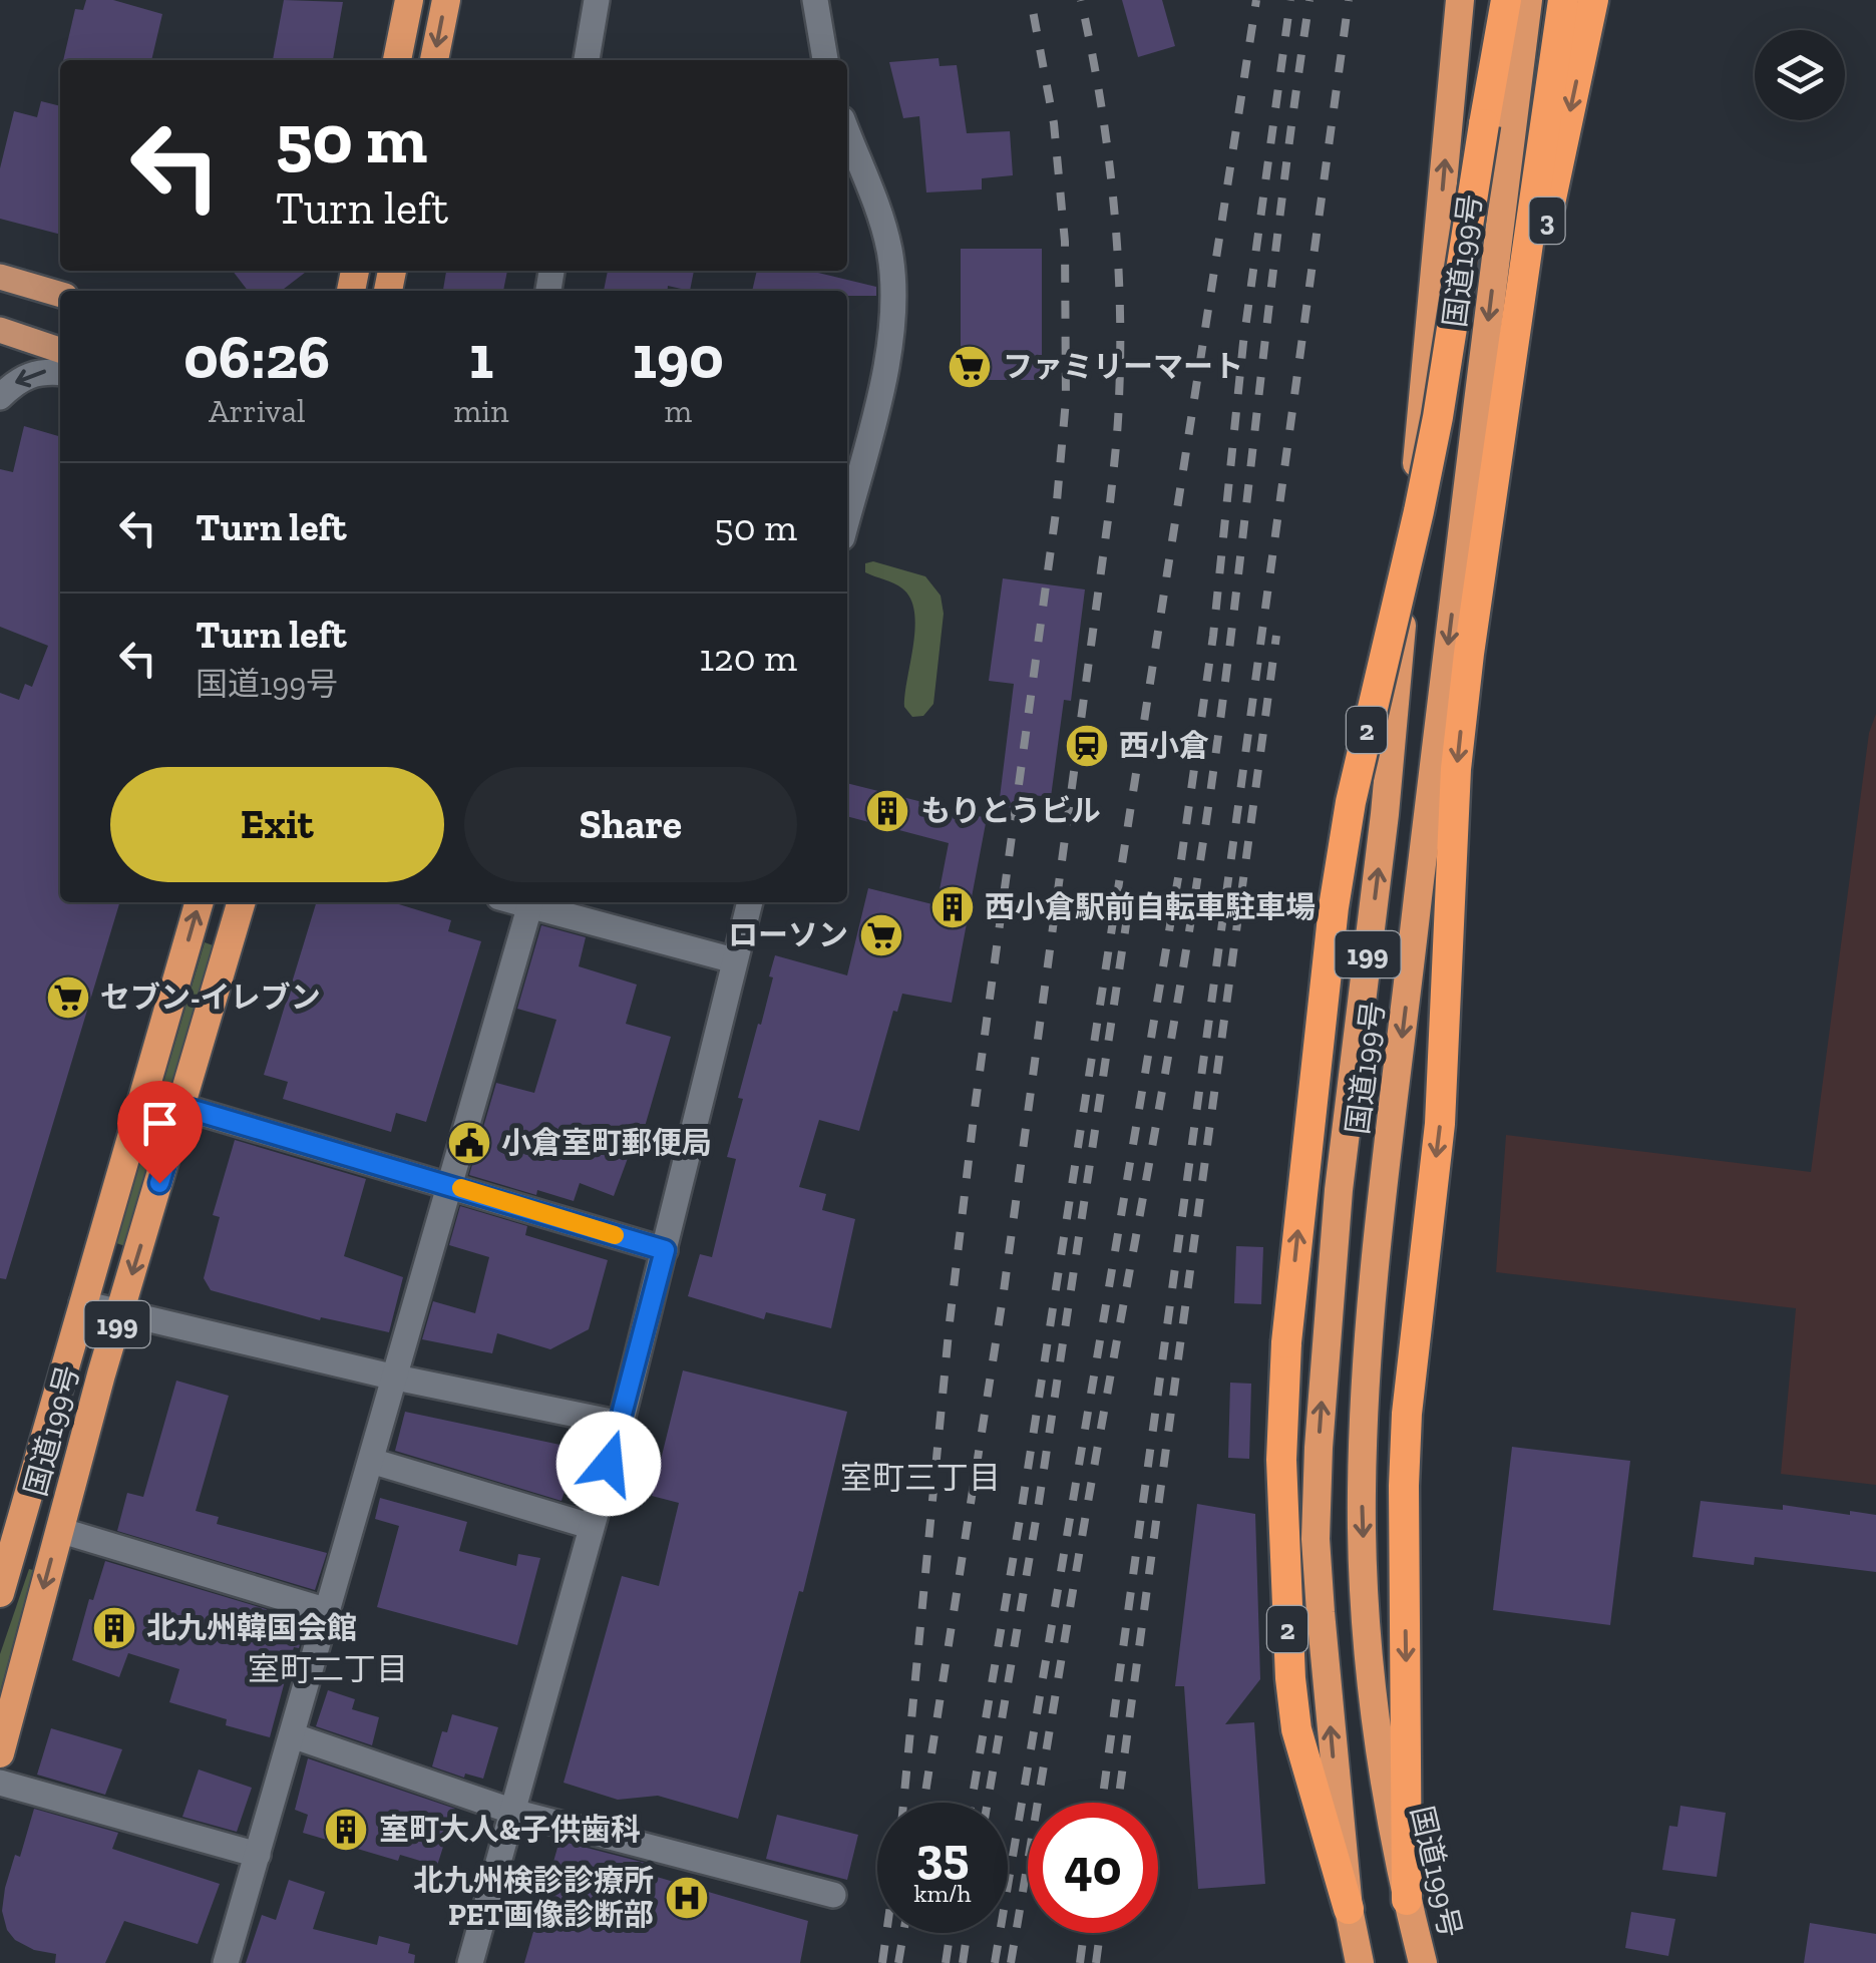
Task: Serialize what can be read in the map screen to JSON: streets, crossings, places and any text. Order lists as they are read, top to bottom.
{
  "streets": {
    "highway": [
      "3",
      "国道199号",
      "2",
      "199"
    ]
  },
  "crossings": [
    ["国道199号", "2"]
  ],
  "districts": ["室町三丁目", "室町二丁目"],
  "places": {
    "supermarket": ["ファミリーマート", "ローソン", "セブン-イレブン"],
    "station": ["西小倉"],
    "building": [
      "もりとうビル",
      "西小倉駅前自転車駐車場",
      "北九州韓国会館",
      "室町大人&子供歯科"
    ],
    "public building": ["小倉室町郵便局"],
    "hospital": ["北九州検診診療所 PET画像診断部"]
  },
  "page": {
    "turn": ["50 m", "Turn left"],
    "eta": [
      "06:26",
      "Arrival",
      "1",
      "min",
      "190",
      "m"
    ],
    "list": [
      {
        "name": "Turn left",
        "value": "50 m"
      },
      {
        "name": "Turn left",
        "note": "国道199号",
        "value": "120 m"
      }
    ],
    "buttons": ["Exit", "Share"],
    "speed": "35 km/h",
    "limit": "40"
  }
}
